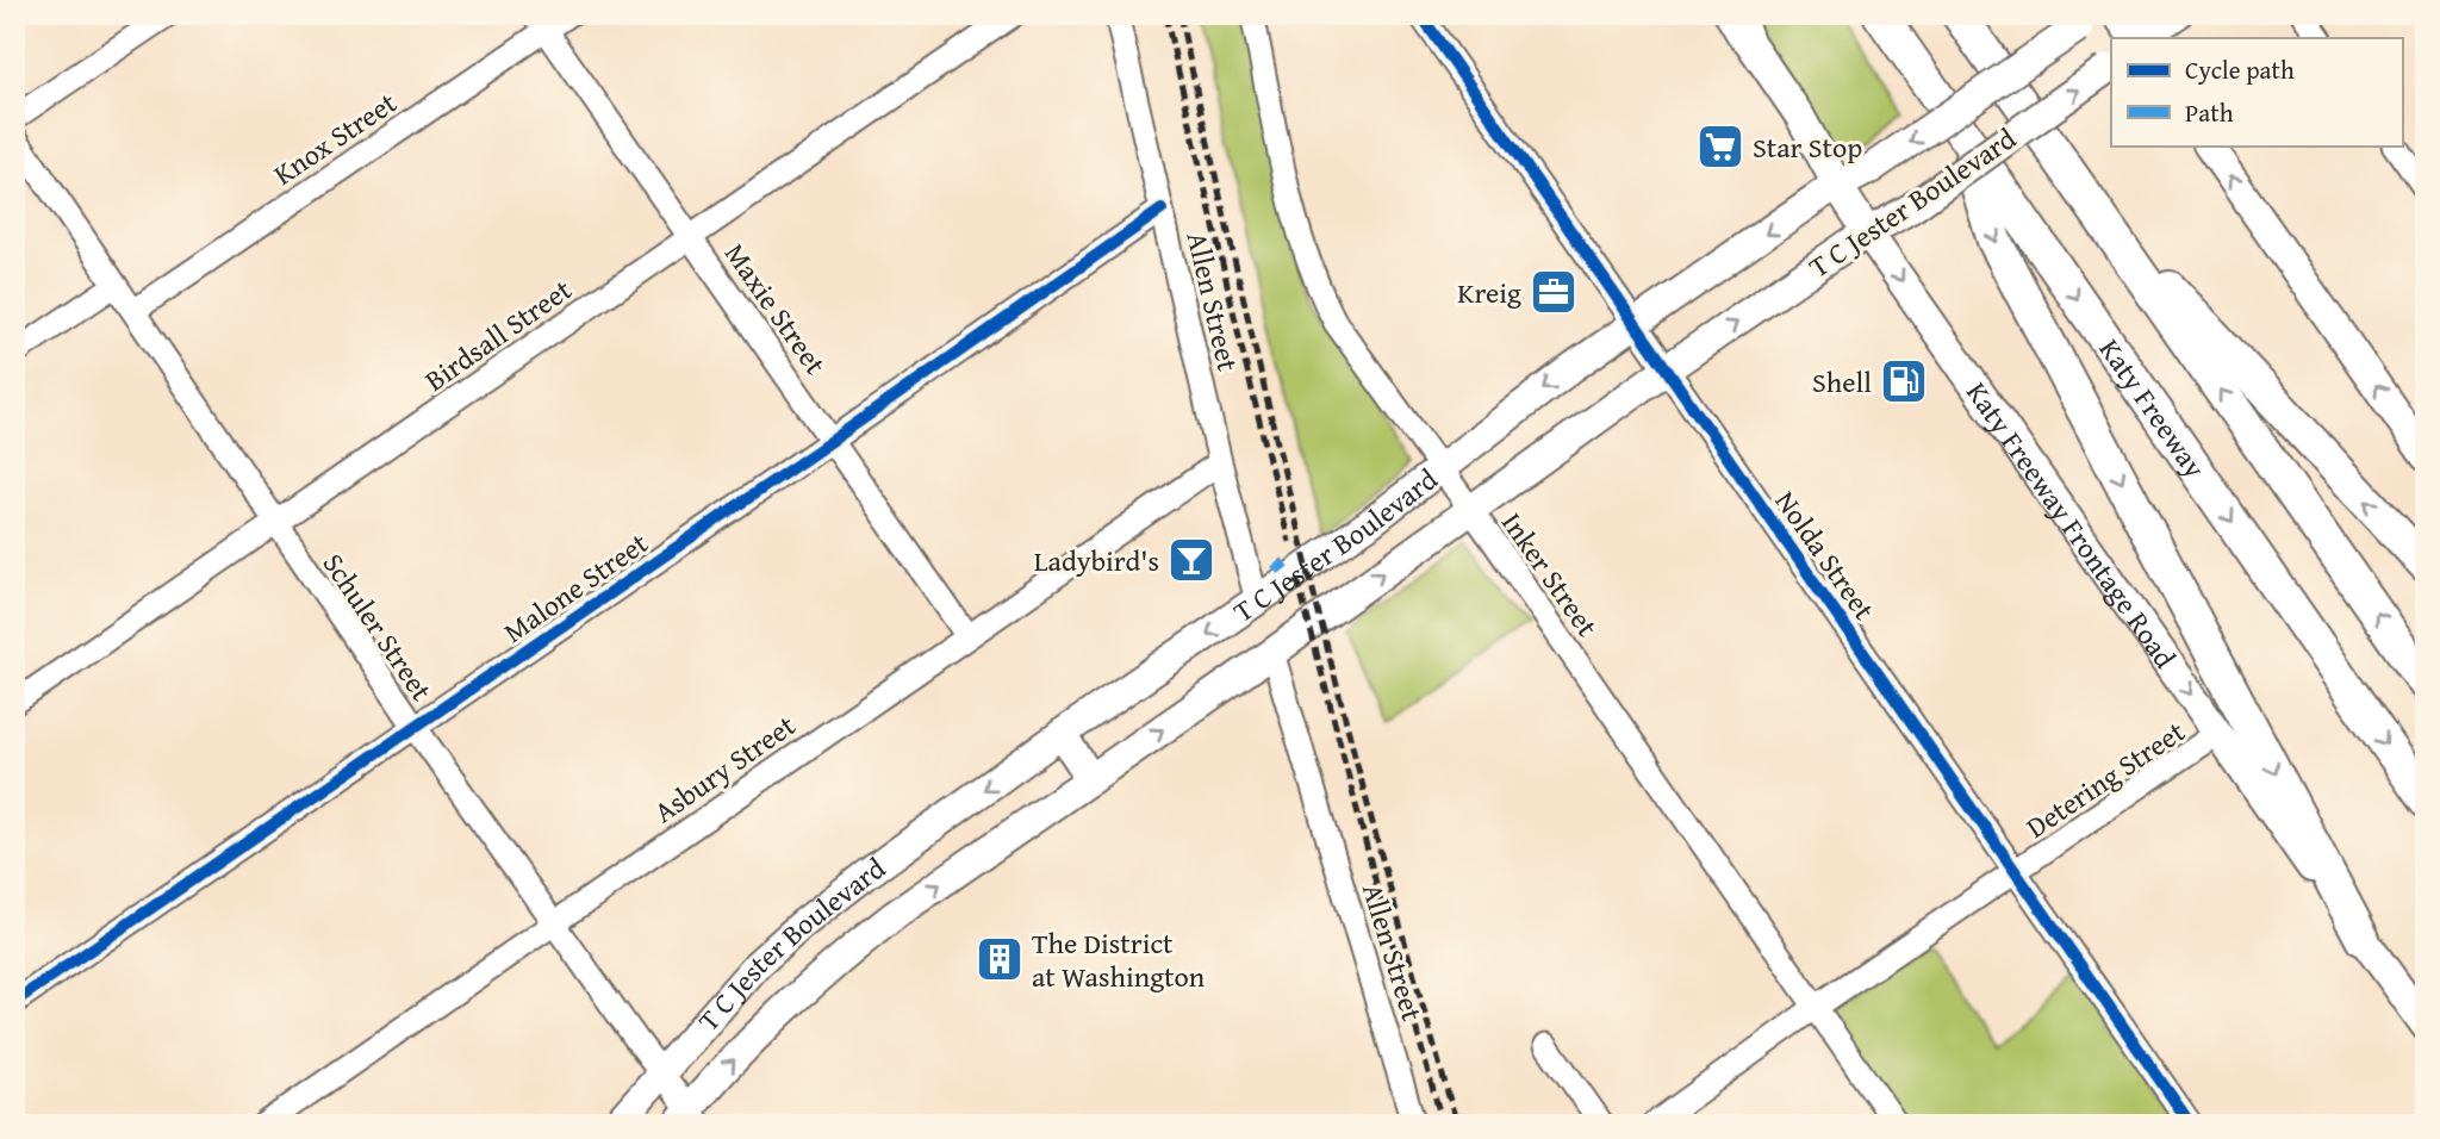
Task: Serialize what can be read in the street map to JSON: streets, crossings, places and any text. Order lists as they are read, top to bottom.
{
  "streets": {
    "highway": ["Katy Freeway"],
    "main road": ["T C Jester Boulevard", "Katy Freeway Frontage Road"],
    "street": [
      "Knox Street",
      "Allen Street",
      "Maxie Street",
      "Birdsall Street",
      "Nolda Street",
      "Inker Street",
      "Malone Street",
      "Schuler Street",
      "Asbury Street",
      "Detering Street"
    ]
  },
  "crossings": [
    ["Knox Street", "Maxie Street"],
    ["Knox Street", "Schuler Street"],
    ["T C Jester Boulevard", "Allen Street"],
    ["T C Jester Boulevard", "Katy Freeway Frontage Road"],
    ["T C Jester Boulevard", "Nolda Street"],
    ["T C Jester Boulevard", "Inker Street"],
    ["T C Jester Boulevard", "Schuler Street"],
    ["Allen Street", "Malone Street"],
    ["Allen Street", "Asbury Street"],
    ["Maxie Street", "Birdsall Street"],
    ["Maxie Street", "Malone Street"],
    ["Maxie Street", "Asbury Street"],
    ["Birdsall Street", "Schuler Street"],
    ["Katy Freeway Frontage Road", "Detering Street"],
    ["Nolda Street", "Detering Street"],
    ["Inker Street", "Detering Street"],
    ["Malone Street", "Schuler Street"],
    ["Schuler Street", "Asbury Street"]
  ],
  "one_way": ["Katy Freeway Frontage Road"],
  "places": {
    "supermarket": ["Star Stop"],
    "office": ["Kreig"],
    "fuel station": ["Shell"],
    "bar": ["Ladybird's"],
    "building": ["The District at Washington"]
  },
  "legend": ["Cycle path", "Path"]
}
